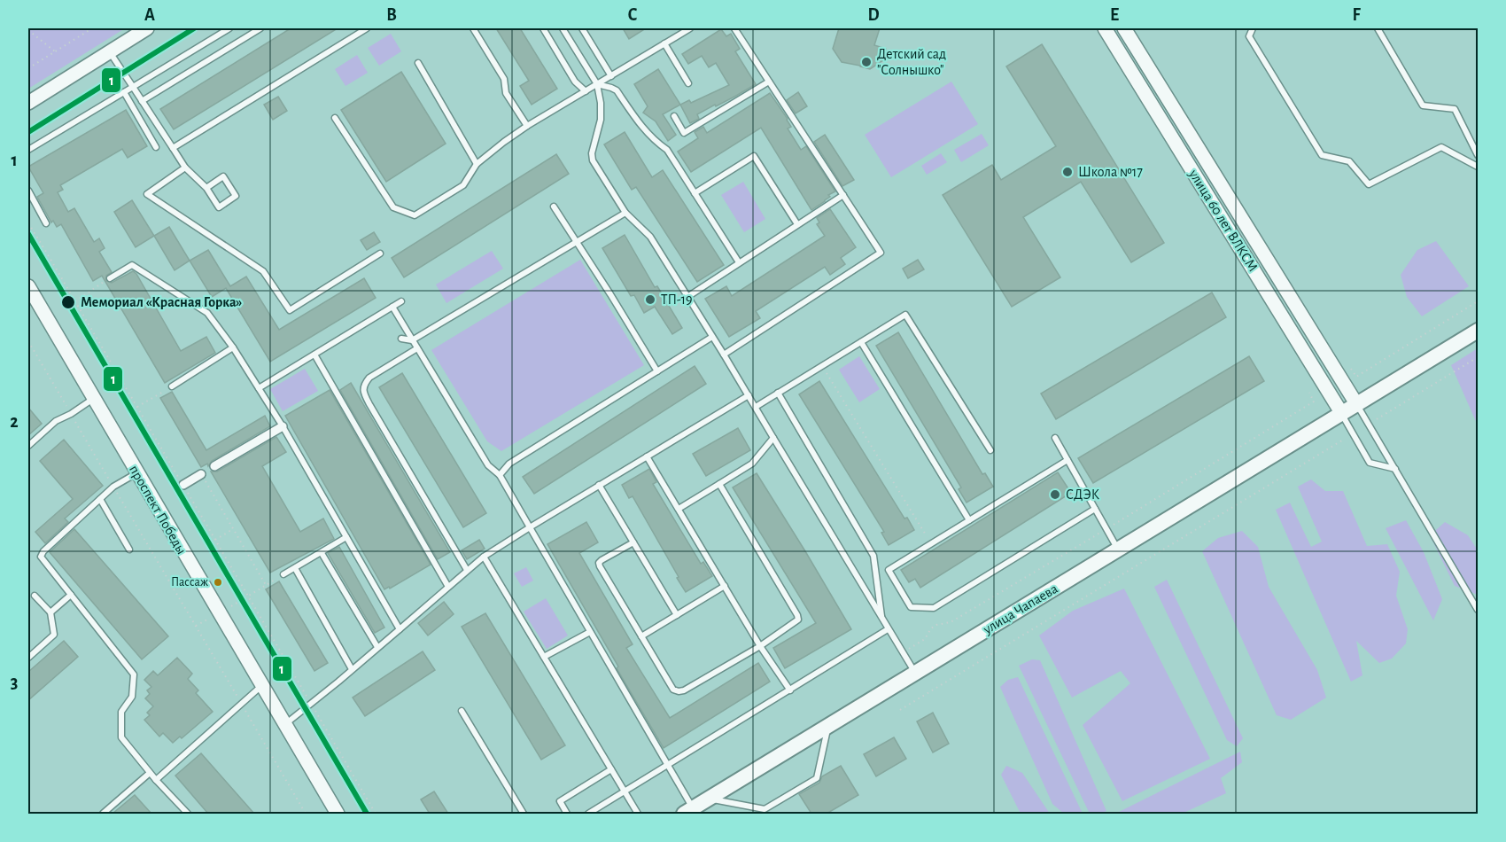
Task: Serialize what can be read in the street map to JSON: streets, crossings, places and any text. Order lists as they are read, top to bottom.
{
  "streets": {
    "main road": ["улица Чапаева"],
    "street": ["улица 60 лет ВЛКСМ", "проспект Победы"]
  },
  "crossings": [
    ["улица 60 лет ВЛКСМ", "улица Чапаева"]
  ],
  "places": [
    "Детский сад \"Солнышко\"",
    "Школа №17",
    "ТП-19",
    "Мемориал «Красная Горка»",
    "СДЭК",
    "Пассаж"
  ],
  "lines": ["transit line 1"],
  "grid": {
    "columns": [
      "A",
      "B",
      "C",
      "D",
      "E",
      "F"
    ],
    "rows": ["1", "2", "3"]
  }
}
